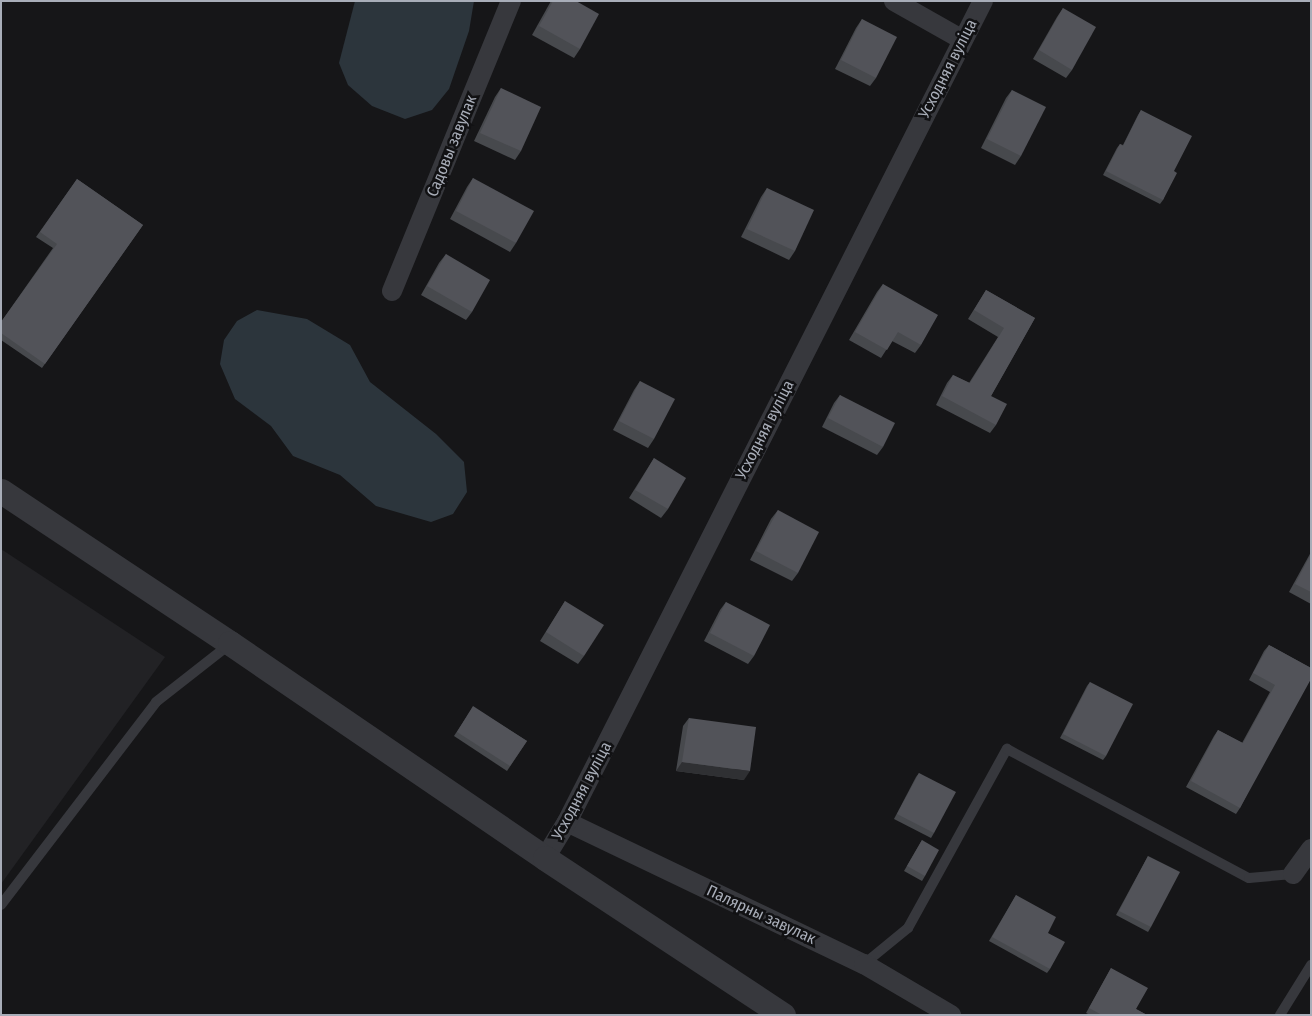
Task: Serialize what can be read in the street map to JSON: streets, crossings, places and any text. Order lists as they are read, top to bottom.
{
  "streets": {
    "street": ["Усходняя вуліца", "Садовы завулак", "Палярны завулак"]
  },
  "crossings": [
    ["Усходняя вуліца", "Палярны завулак"]
  ]
}
